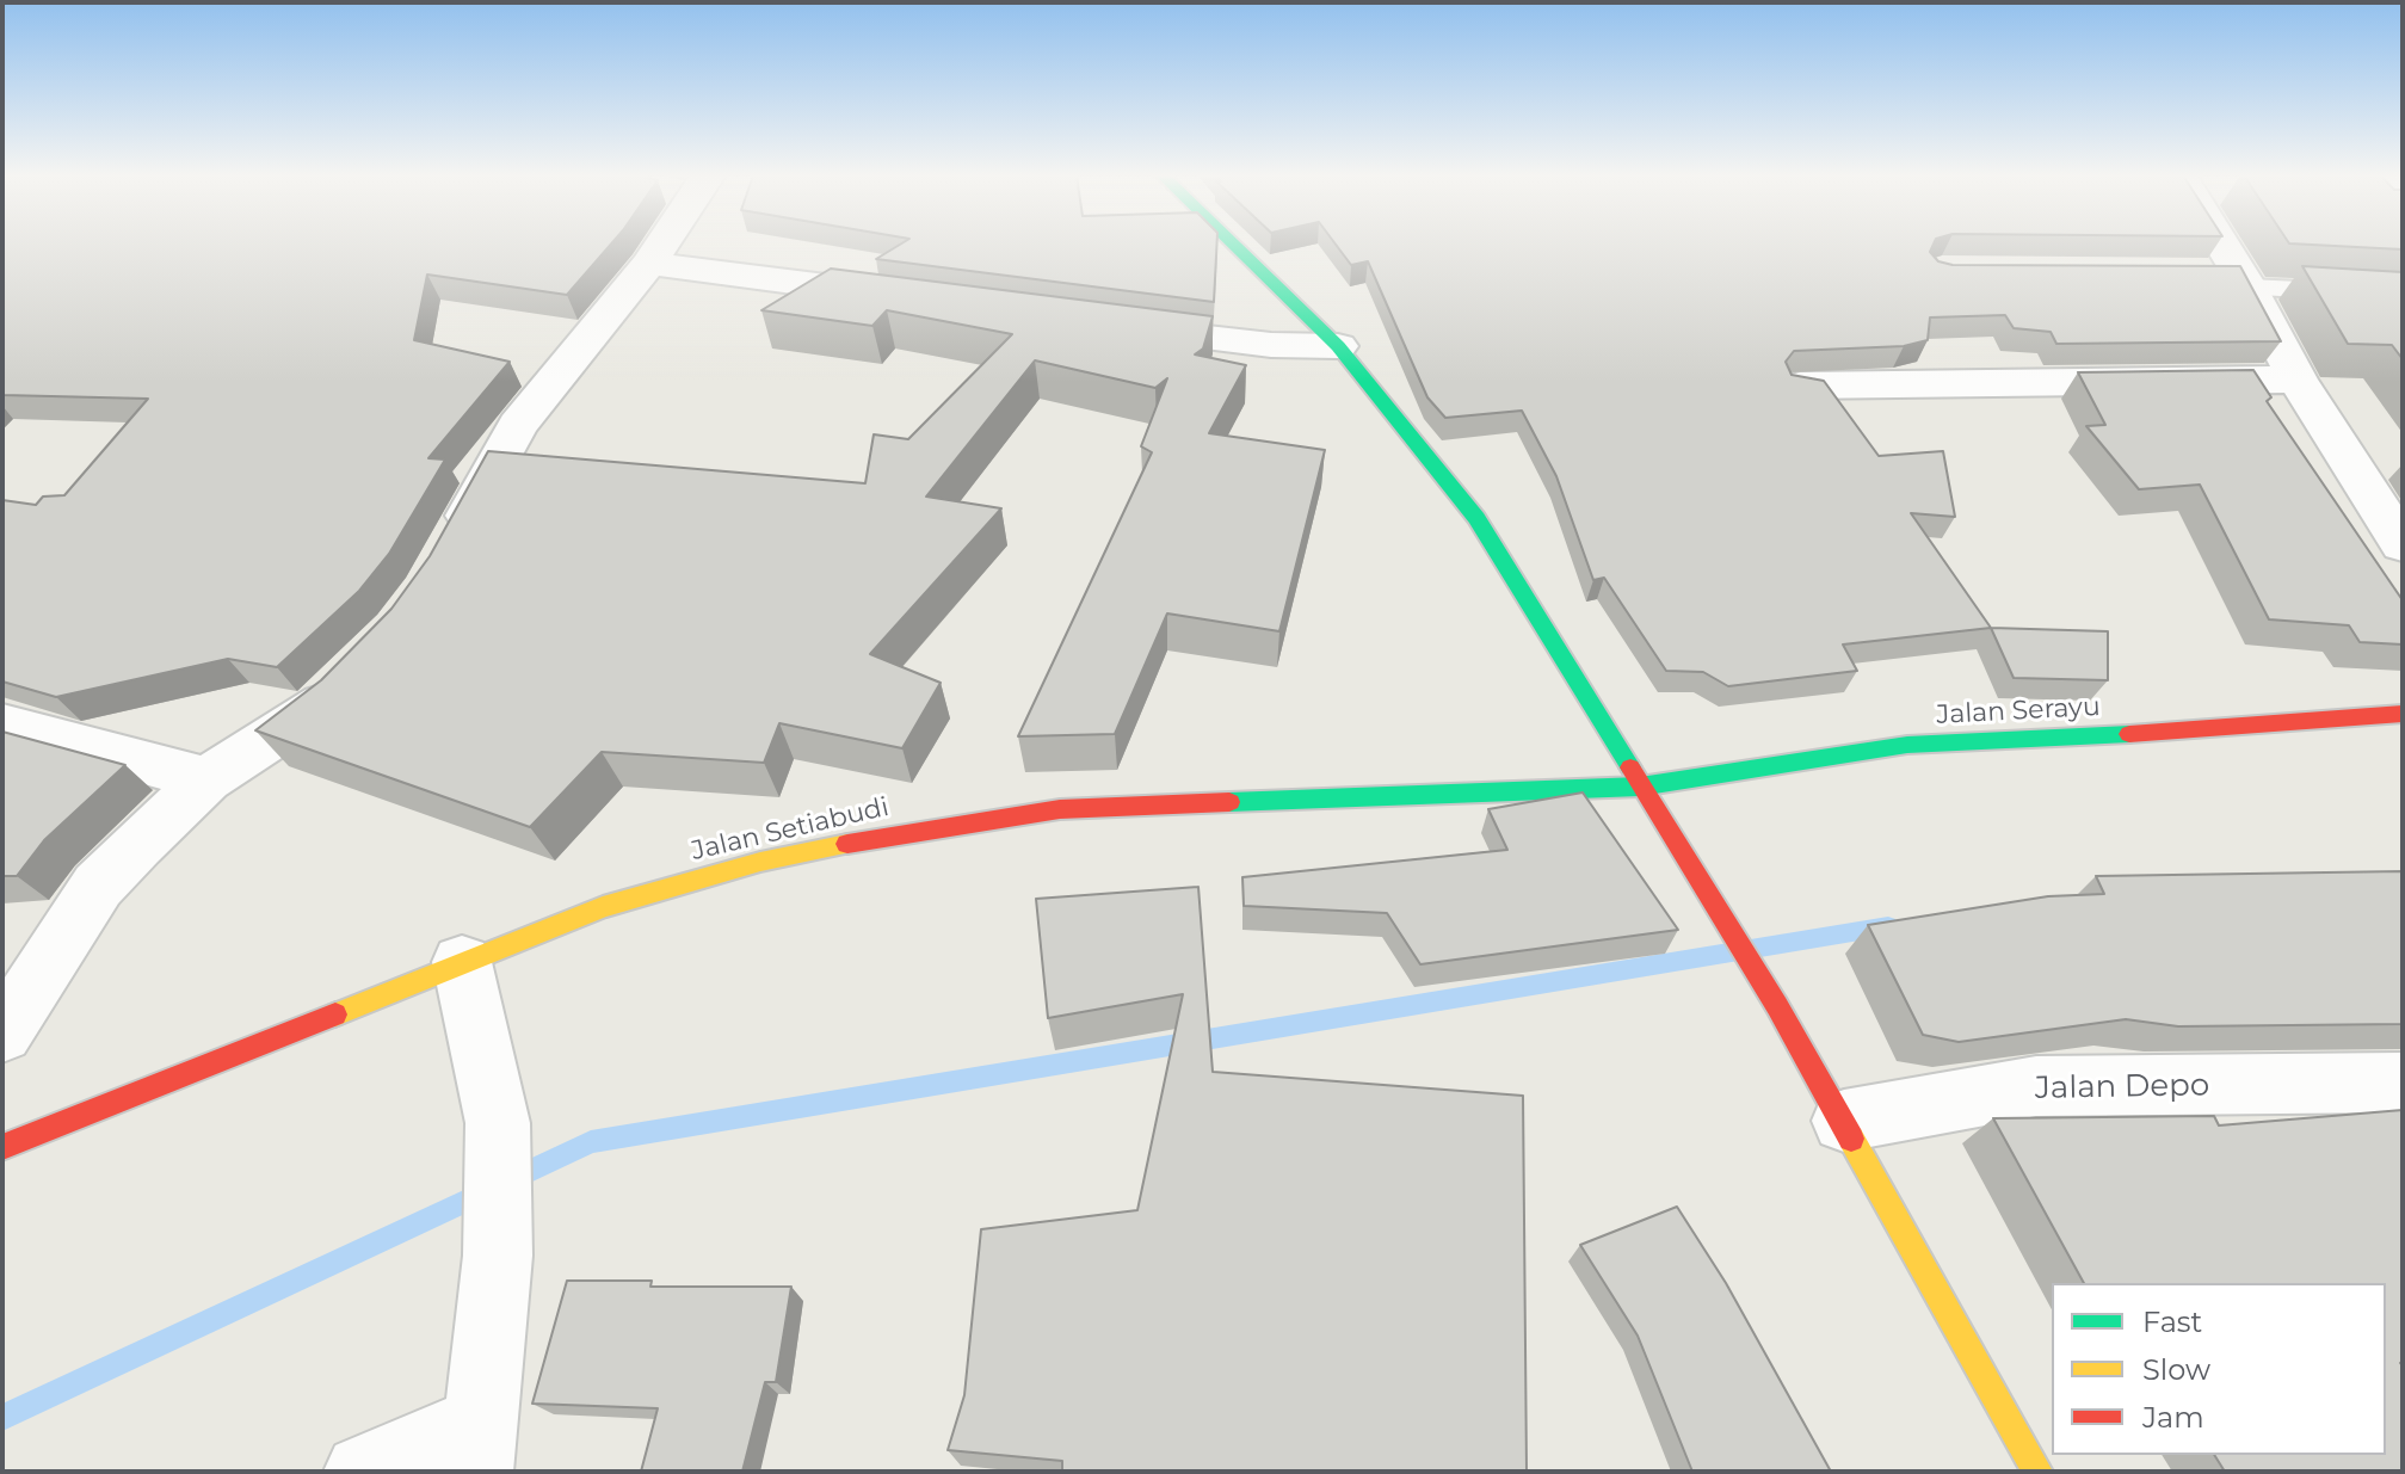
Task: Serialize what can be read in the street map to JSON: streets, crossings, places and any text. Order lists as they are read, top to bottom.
{
  "streets": {
    "street": ["Jalan Serayu", "Jalan Setiabudi", "Jalan Depo"]
  },
  "crossings": [
    ["Jalan Serayu", "Jalan Setiabudi"]
  ],
  "legend": ["Fast", "Slow", "Jam"]
}
